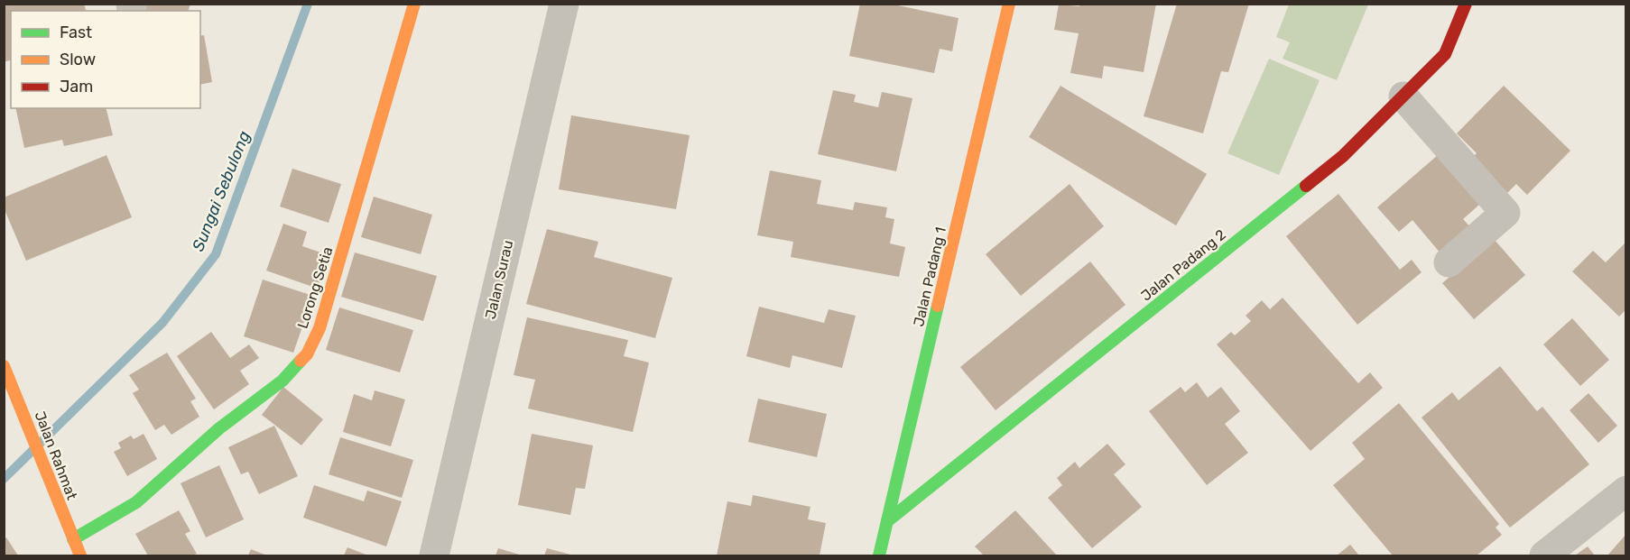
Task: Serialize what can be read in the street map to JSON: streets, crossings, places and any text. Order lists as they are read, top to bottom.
{
  "streets": {
    "street": [
      "Jalan Padang 2",
      "Jalan Padang 1",
      "Jalan Surau",
      "Lorong Setia",
      "Jalan Rahmat"
    ]
  },
  "crossings": [
    ["Jalan Padang 2", "Jalan Padang 1"],
    ["Lorong Setia", "Jalan Rahmat"]
  ],
  "water": ["Sungai Sebulong"],
  "legend": ["Fast", "Slow", "Jam"]
}
